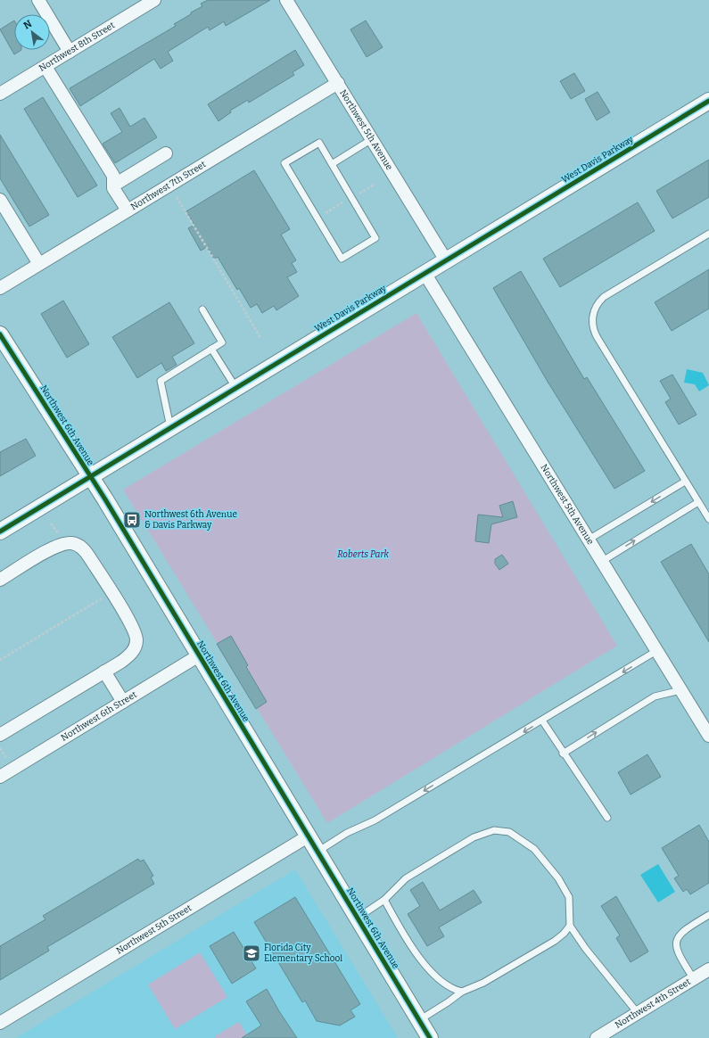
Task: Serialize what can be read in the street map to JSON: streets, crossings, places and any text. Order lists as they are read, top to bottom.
{
  "streets": {
    "street": [
      "Northwest 8th Street",
      "Northwest 5th Avenue",
      "West Davis Parkway",
      "Northwest 7th Street",
      "Northwest 6th Avenue",
      "Northwest 6th Street",
      "Northwest 5th Street",
      "Northwest 4th Street"
    ]
  },
  "crossings": [
    ["Northwest 5th Avenue", "West Davis Parkway"],
    ["Northwest 5th Avenue", "Northwest 7th Street"],
    ["West Davis Parkway", "Northwest 6th Avenue"],
    ["Northwest 6th Avenue", "Northwest 6th Street"],
    ["Northwest 6th Avenue", "Northwest 5th Street"]
  ],
  "parks": ["Roberts Park"],
  "places": {
    "bus stop": ["Northwest 6th Avenue & Davis Parkway"],
    "school or university": ["Florida City Elementary School"]
  },
  "north": "top left"
}
